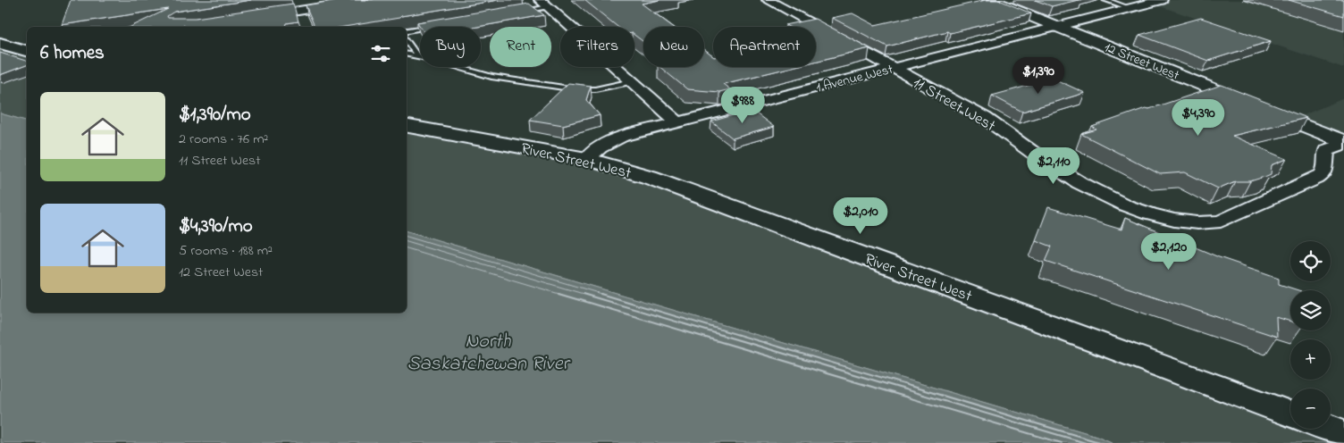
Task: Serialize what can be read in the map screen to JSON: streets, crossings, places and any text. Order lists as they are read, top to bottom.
{
  "streets": {
    "street": [
      "12 Street West",
      "1 Avenue West",
      "11 Street West",
      "River Street West"
    ]
  },
  "crossings": [
    ["12 Street West", "1 Avenue West"],
    ["12 Street West", "11 Street West"],
    ["1 Avenue West", "11 Street West"],
    ["1 Avenue West", "River Street West"]
  ],
  "water": ["North Saskatchewan River"],
  "page": {
    "chip": [
      "Buy",
      "Rent",
      "Filters",
      "New",
      "Apartment"
    ],
    "heading": "6 homes",
    "price": [
      "$1,390",
      "$988",
      "$4,390",
      "$2,110",
      "$2,010",
      "$2,120"
    ],
    "list": [
      {
        "name": "$1,390/mo",
        "note": "2 rooms · 76 m² · 11 Street West"
      },
      {
        "name": "$4,390/mo",
        "note": "5 rooms · 188 m² · 12 Street West"
      }
    ],
    "map_buttons": ["+", "−"]
  }
}
